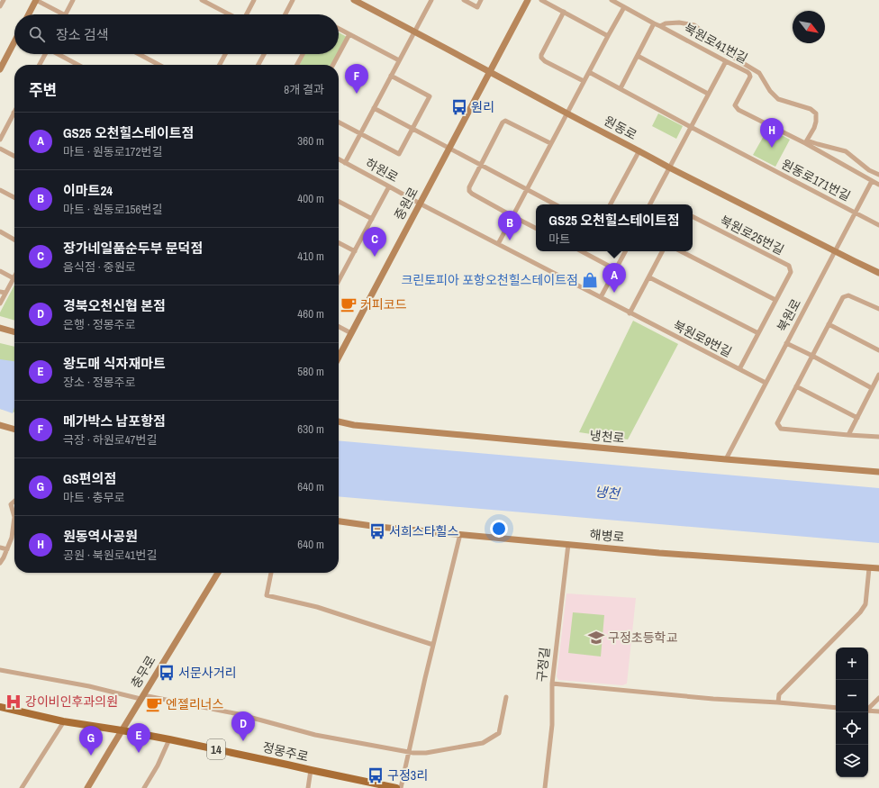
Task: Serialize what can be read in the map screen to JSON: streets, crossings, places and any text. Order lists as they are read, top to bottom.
{
  "streets": {
    "main road": ["14", "정몽주로"],
    "street": [
      "북원로41번길",
      "원동로",
      "하원로",
      "원동로171번길",
      "중원로",
      "북원로25번길",
      "북원로",
      "북원로9번길",
      "냉천로",
      "해병로",
      "구정길",
      "충무로"
    ]
  },
  "crossings": [
    ["북원로41번길", "북원로"],
    ["원동로", "중원로"],
    ["원동로", "북원로"],
    ["하원로", "중원로"],
    ["하원로", "북원로9번길"],
    ["원동로171번길", "북원로"],
    ["중원로", "북원로9번길"],
    ["북원로25번길", "북원로9번길"],
    ["북원로", "북원로9번길"],
    ["북원로", "냉천로"],
    ["해병로", "구정길"],
    ["충무로", "정몽주로"]
  ],
  "water": ["냉천"],
  "places": {
    "bus stop": [
      "원리",
      "서희스타힐스",
      "서문사거리",
      "구정3리"
    ],
    "shop": ["크린토피아 포항오천힐스테이트점"],
    "cafe": ["커피코드", "엔젤리너스"],
    "school or university": ["구정초등학교"],
    "hospital": ["강이비인후과의원"]
  },
  "north": "bottom right",
  "page": {
    "search": "장소 검색",
    "pins": [
      "F",
      "H",
      "B",
      "C",
      "A",
      "D",
      "E",
      "G"
    ],
    "heading": ["주변", "8개 결과"],
    "list": [
      {
        "mark": "A",
        "name": "GS25 오천힐스테이트점",
        "note": "마트 · 원동로172번길",
        "value": "360 m"
      },
      {
        "mark": "B",
        "name": "이마트24",
        "note": "마트 · 원동로156번길",
        "value": "400 m"
      },
      {
        "mark": "C",
        "name": "장가네일품순두부 문덕점",
        "note": "음식점 · 중원로",
        "value": "410 m"
      },
      {
        "mark": "D",
        "name": "경북오천신협 본점",
        "note": "은행 · 정몽주로",
        "value": "460 m"
      },
      {
        "mark": "E",
        "name": "왕도매 식자재마트",
        "note": "장소 · 정몽주로",
        "value": "580 m"
      },
      {
        "mark": "F",
        "name": "메가박스 남포항점",
        "note": "극장 · 하원로47번길",
        "value": "630 m"
      },
      {
        "mark": "G",
        "name": "GS편의점",
        "note": "마트 · 충무로",
        "value": "640 m"
      },
      {
        "mark": "H",
        "name": "원동역사공원",
        "note": "공원 · 북원로41번길",
        "value": "640 m"
      }
    ],
    "popup": ["GS25 오천힐스테이트점", "마트"],
    "map_buttons": ["+", "−"]
  }
}
